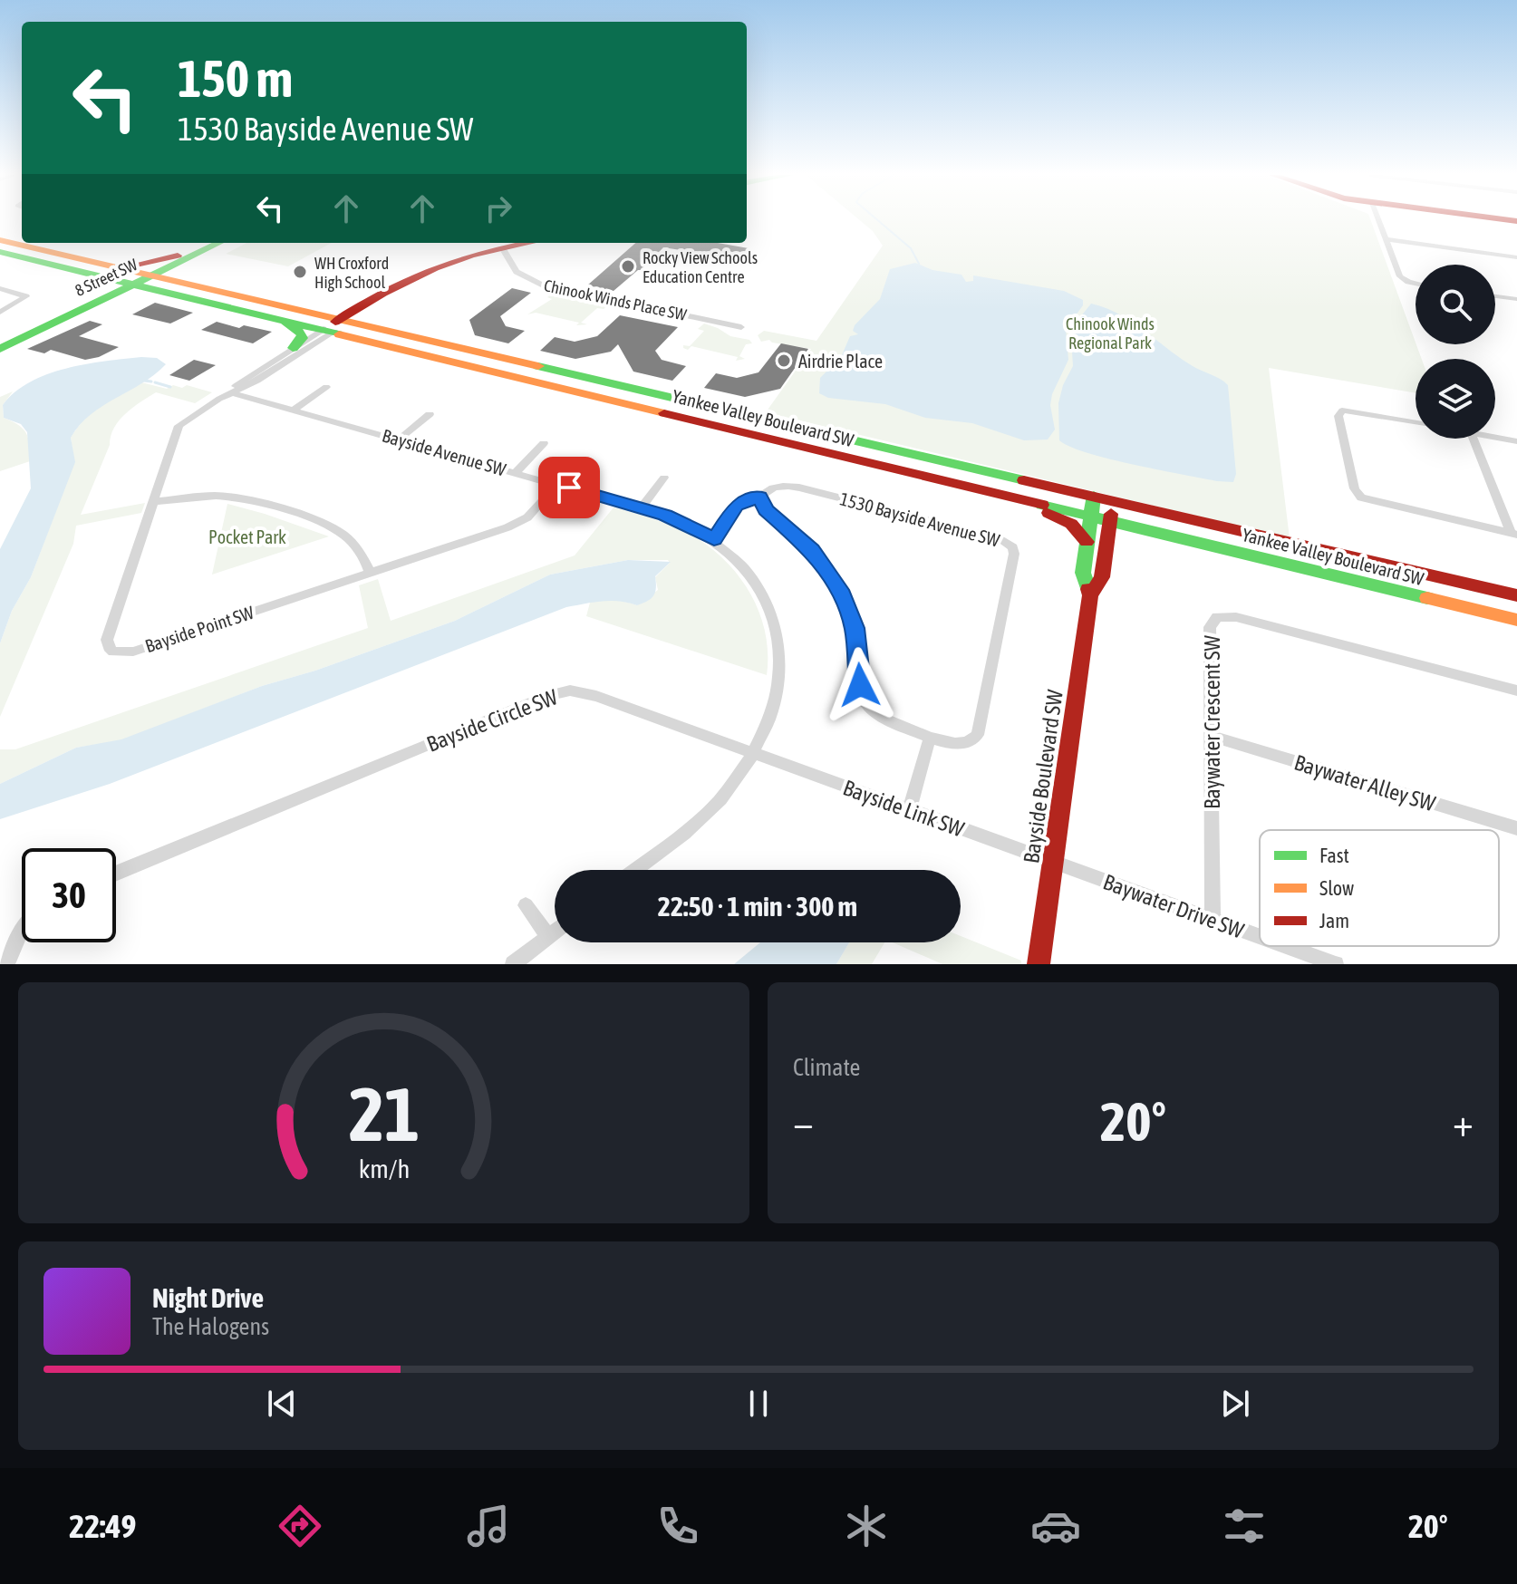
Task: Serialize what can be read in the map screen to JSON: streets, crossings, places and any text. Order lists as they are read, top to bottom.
{
  "streets": {
    "main road": ["8 Street SW", "Yankee Valley Boulevard SW", "Bayside Boulevard SW"],
    "street": [
      "Chinook Winds Place SW",
      "Bayside Avenue SW",
      "1530 Bayside Avenue SW",
      "Bayside Point SW",
      "Bayside Circle SW",
      "Baywater Crescent SW",
      "Baywater Alley SW",
      "Bayside Link SW",
      "Baywater Drive SW"
    ]
  },
  "crossings": [
    ["8 Street SW", "Yankee Valley Boulevard SW"],
    ["Yankee Valley Boulevard SW", "Bayside Boulevard SW"],
    ["Bayside Avenue SW", "1530 Bayside Avenue SW"],
    ["Bayside Avenue SW", "Bayside Point SW"],
    ["Bayside Avenue SW", "Bayside Circle SW"],
    ["Bayside Avenue SW", "Bayside Link SW"],
    ["Bayside Circle SW", "Bayside Link SW"],
    ["Baywater Crescent SW", "Baywater Alley SW"],
    ["Baywater Crescent SW", "Baywater Drive SW"],
    ["Bayside Boulevard SW", "Bayside Link SW"],
    ["Bayside Boulevard SW", "Baywater Drive SW"],
    ["Bayside Link SW", "Baywater Drive SW"]
  ],
  "parks": ["Chinook Winds Regional Park", "Pocket Park"],
  "places": ["Rocky View Schools Education Centre", "WH Croxford High School", "Airdrie Place"],
  "legend": ["Fast", "Slow", "Jam"],
  "page": {
    "turn": ["150 m", "1530 Bayside Avenue SW"],
    "limit": "30",
    "trip": "22:50 · 1 min · 300 m",
    "tile": "Climate",
    "heat": ["−", "20°", "+"],
    "song": ["Night Drive", "The Halogens"],
    "tabs": ["22:49", "20°"],
    "gauge": ["21", "km/h"]
  }
}
